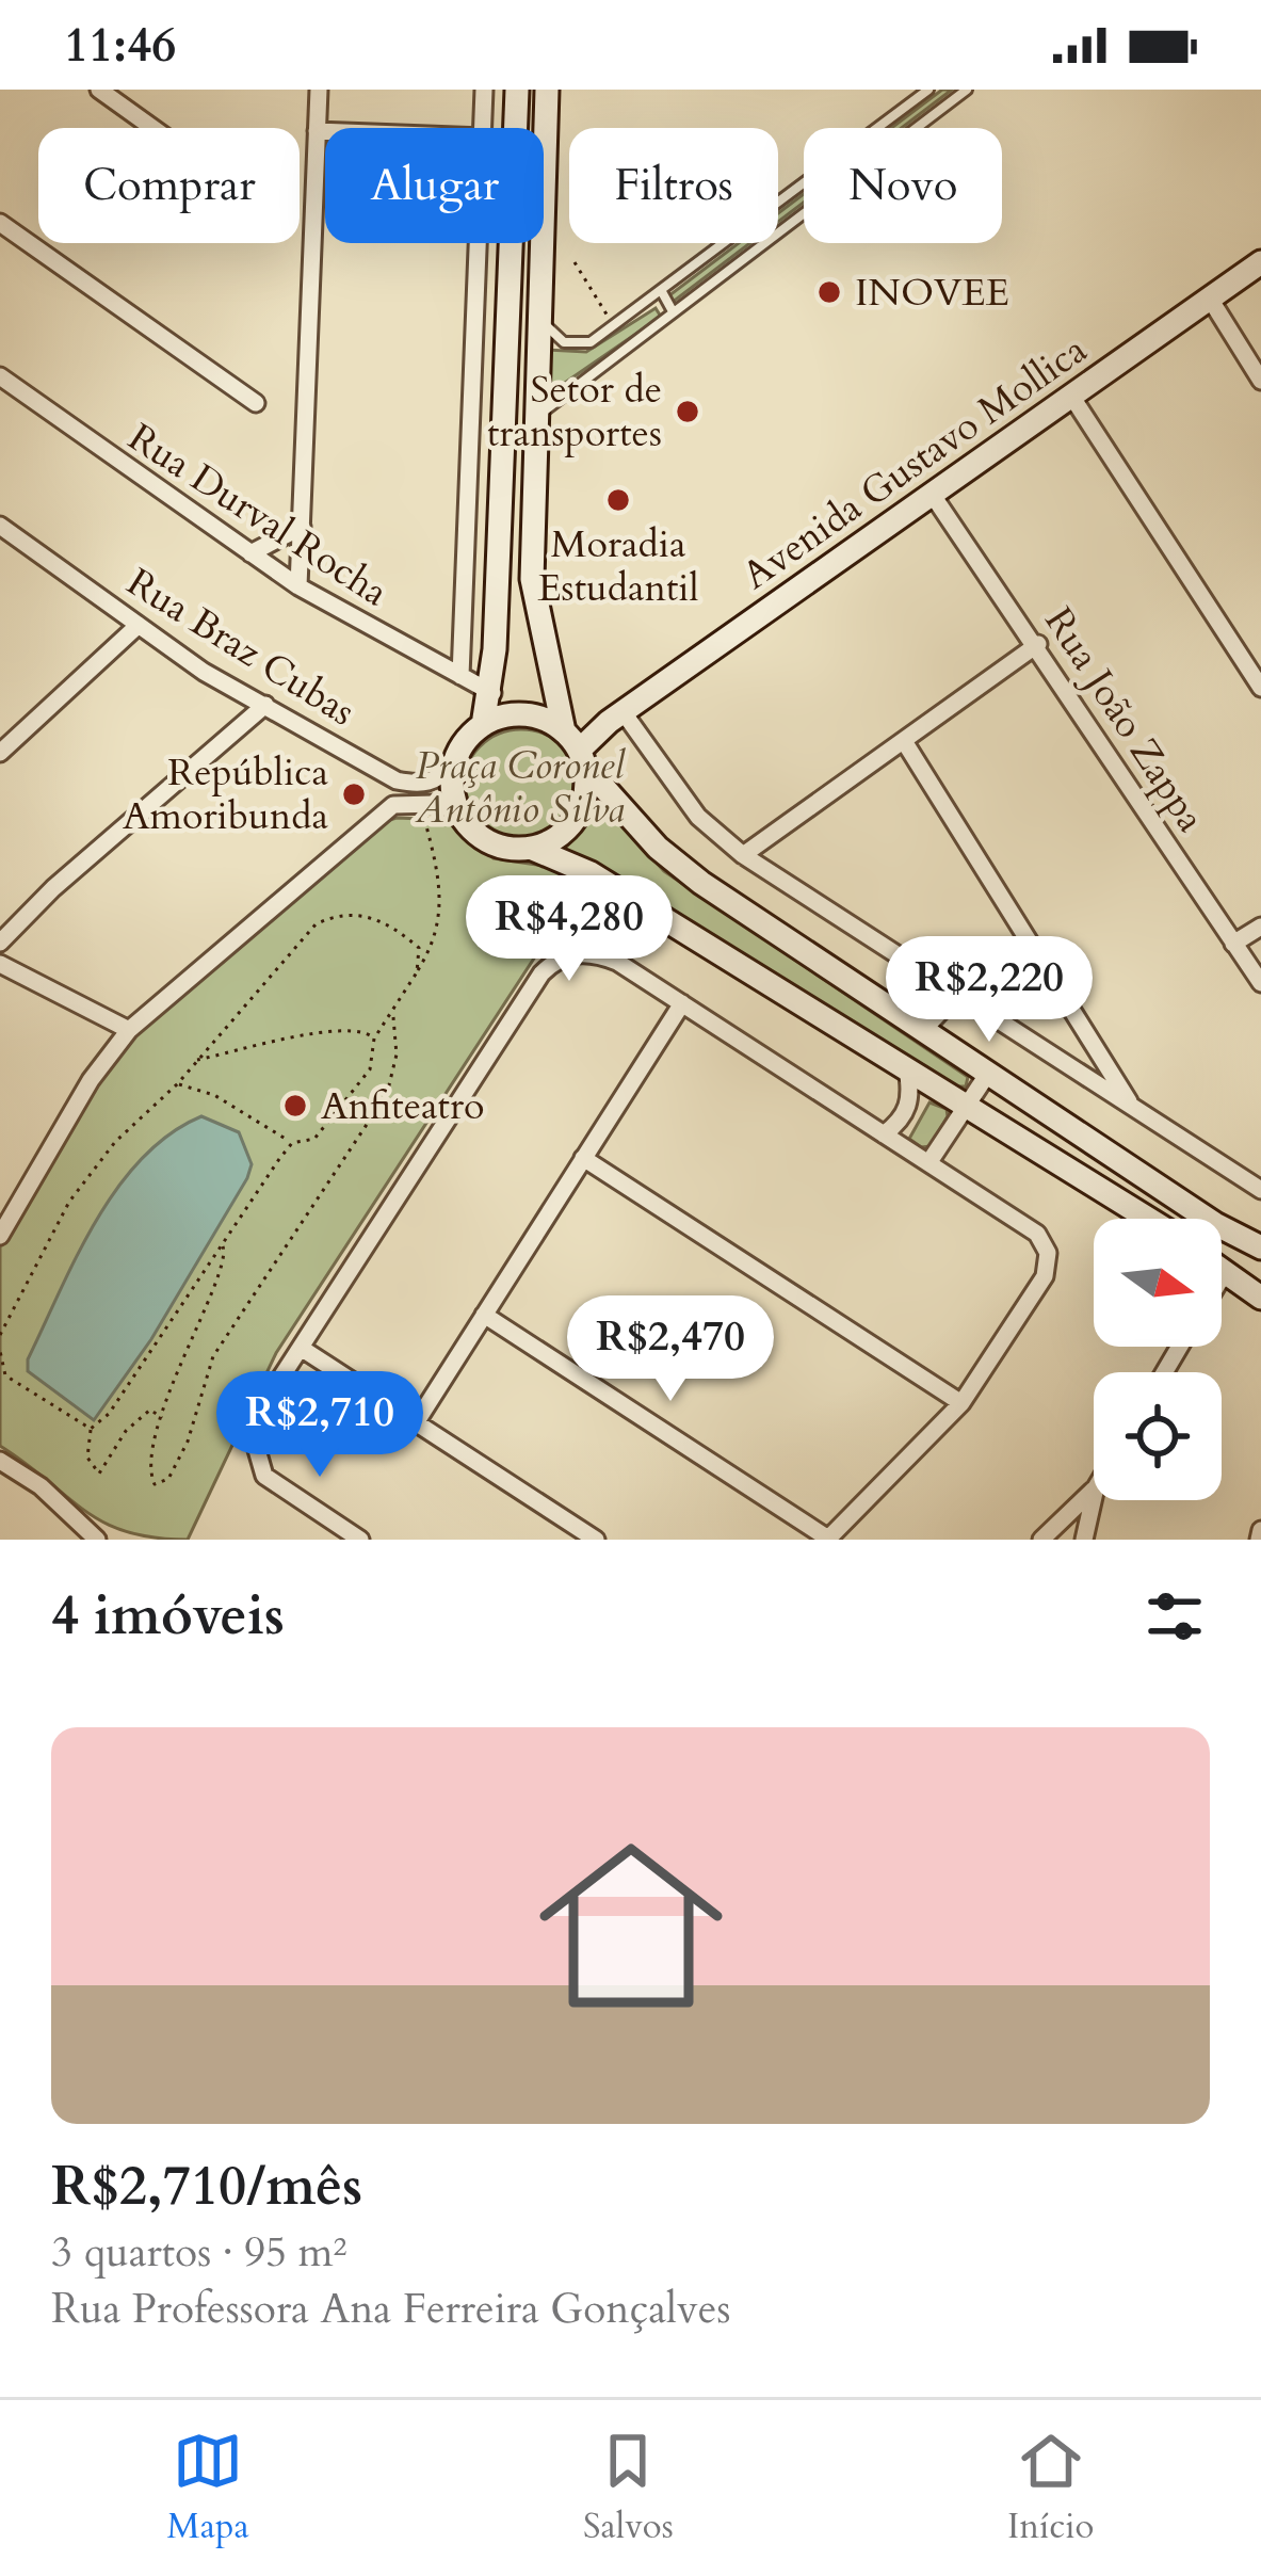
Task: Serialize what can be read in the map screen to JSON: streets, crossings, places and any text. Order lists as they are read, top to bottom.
{
  "streets": {
    "main road": ["Avenida Gustavo Mollica"],
    "street": ["Rua Durval Rocha", "Rua Braz Cubas", "Rua João Zappa"]
  },
  "crossings": [
    ["Avenida Gustavo Mollica", "Rua Braz Cubas"],
    ["Avenida Gustavo Mollica", "Rua João Zappa"]
  ],
  "parks": ["Praça Coronel Antônio Silva"],
  "places": [
    "INOVEE",
    "Setor de transportes",
    "Moradia Estudantil",
    "República Amoribunda",
    "Anfiteatro"
  ],
  "north": "right",
  "page": {
    "status": "11:46",
    "chip": [
      "Comprar",
      "Alugar",
      "Filtros",
      "Novo"
    ],
    "price": [
      "R$4,280",
      "R$2,220",
      "R$2,470",
      "R$2,710"
    ],
    "heading": "4 imóveis",
    "list": [
      {
        "name": "R$2,710/mês",
        "note": "3 quartos · 95 m² · Rua Professora Ana Ferreira Gonçalves"
      }
    ],
    "tabs": ["Mapa", "Salvos", "Início"]
  }
}
